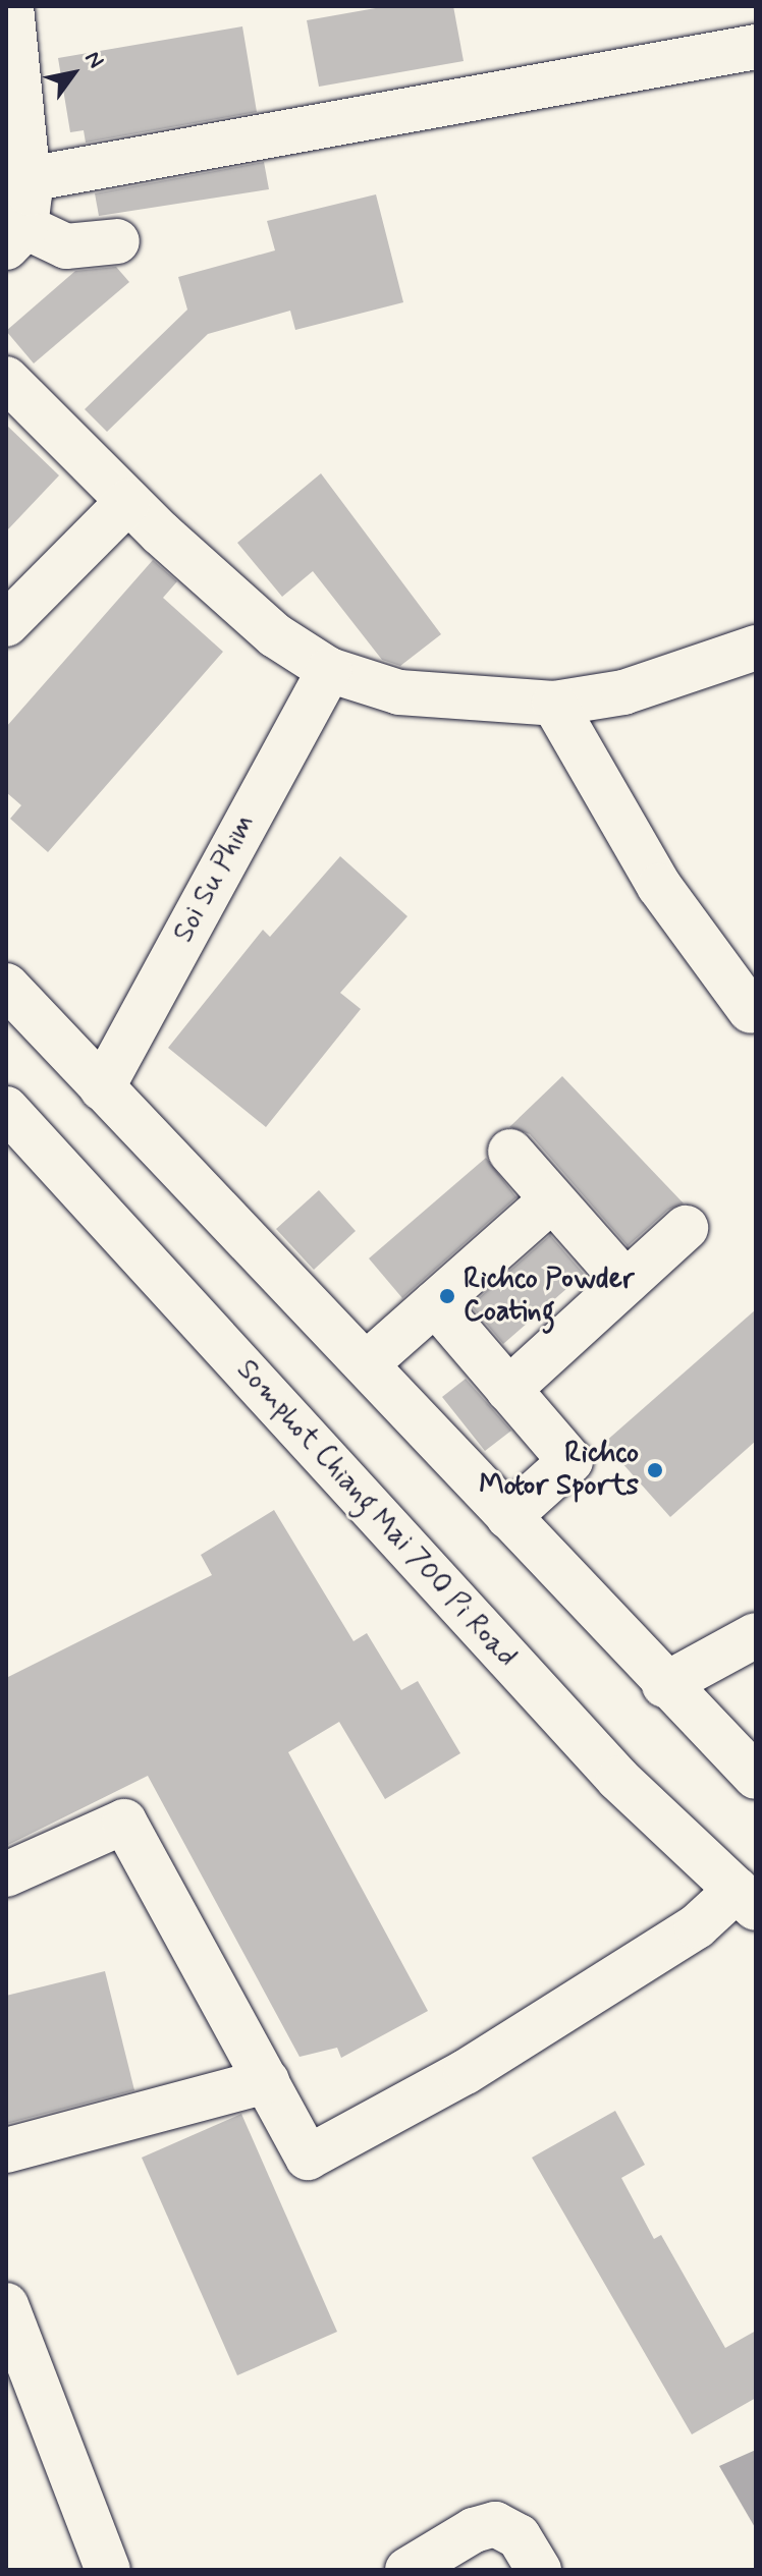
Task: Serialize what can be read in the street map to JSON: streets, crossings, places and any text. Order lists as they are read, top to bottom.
{
  "streets": {
    "street": ["Soi Su Phim", "Somphot Chiang Mai 700 Pi Road"]
  },
  "places": ["Richco Powder Coating", "Richco Motor Sports"],
  "north": "top right"
}
